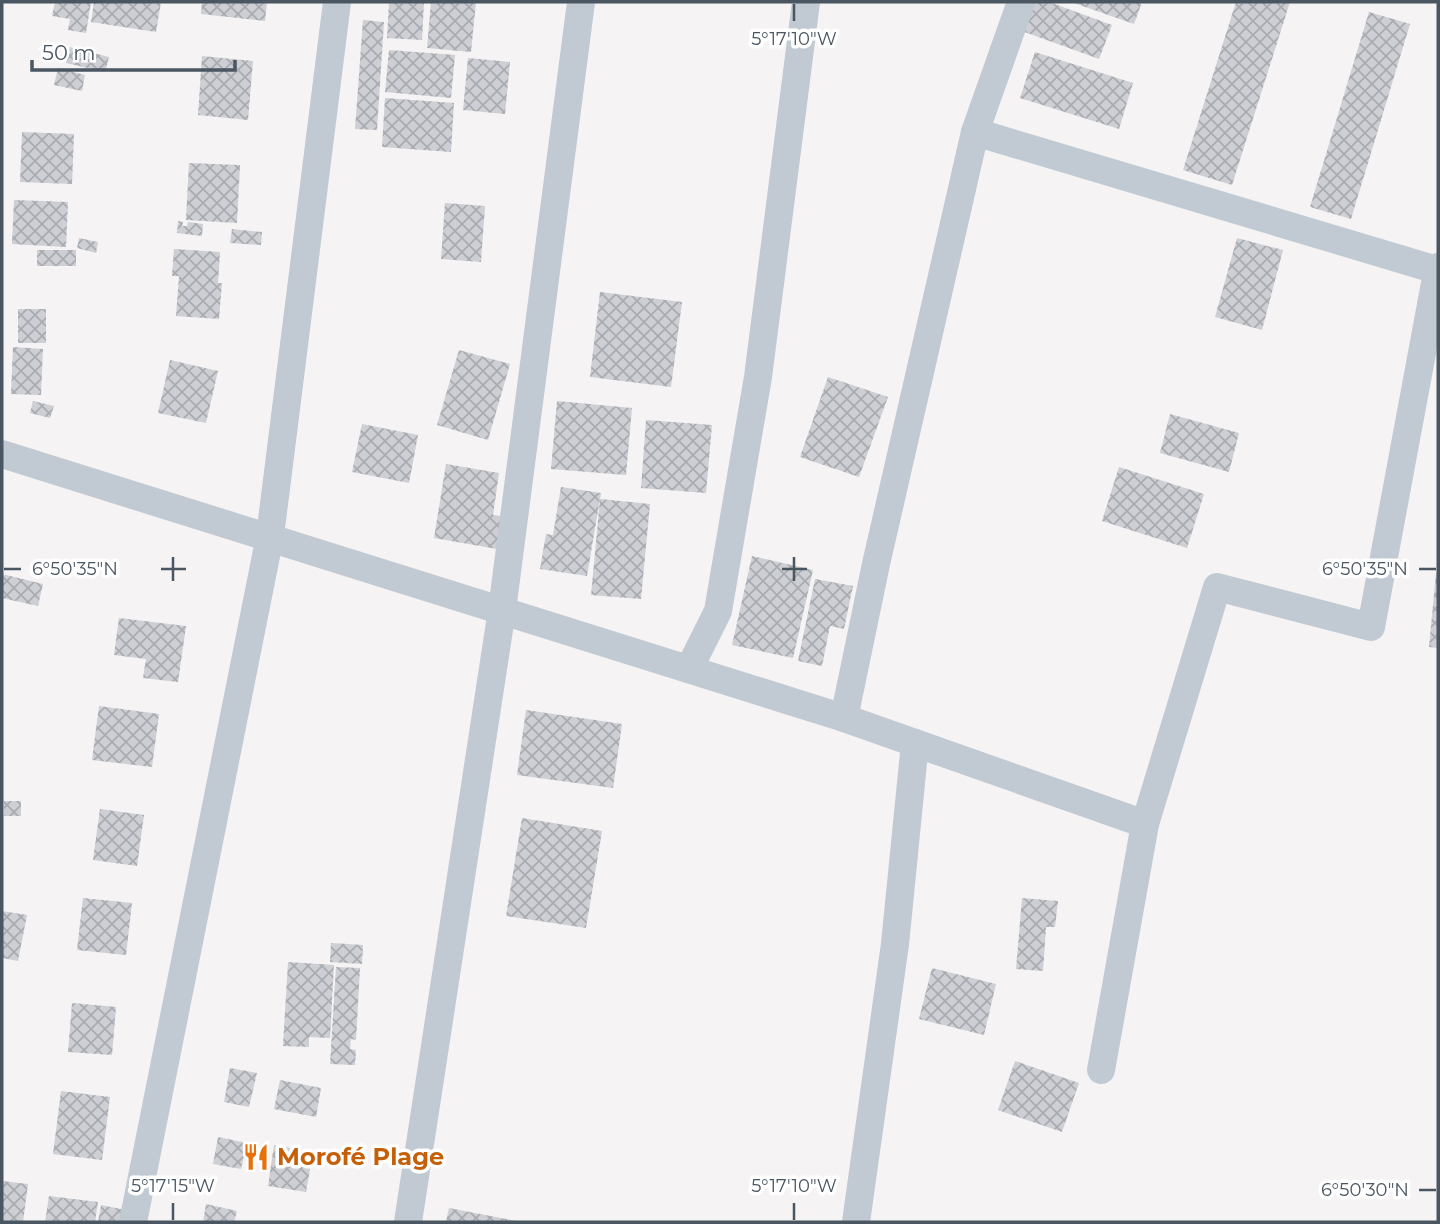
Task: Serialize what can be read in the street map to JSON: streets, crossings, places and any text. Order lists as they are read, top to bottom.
{
  "places": {
    "restaurant": ["Morofé Plage"]
  },
  "scale_bar": "50 m",
  "coordinates": [
    "5°17'10\"W",
    "6°50'35\"N",
    "5°17'15\"W",
    "6°50'30\"N"
  ]
}
